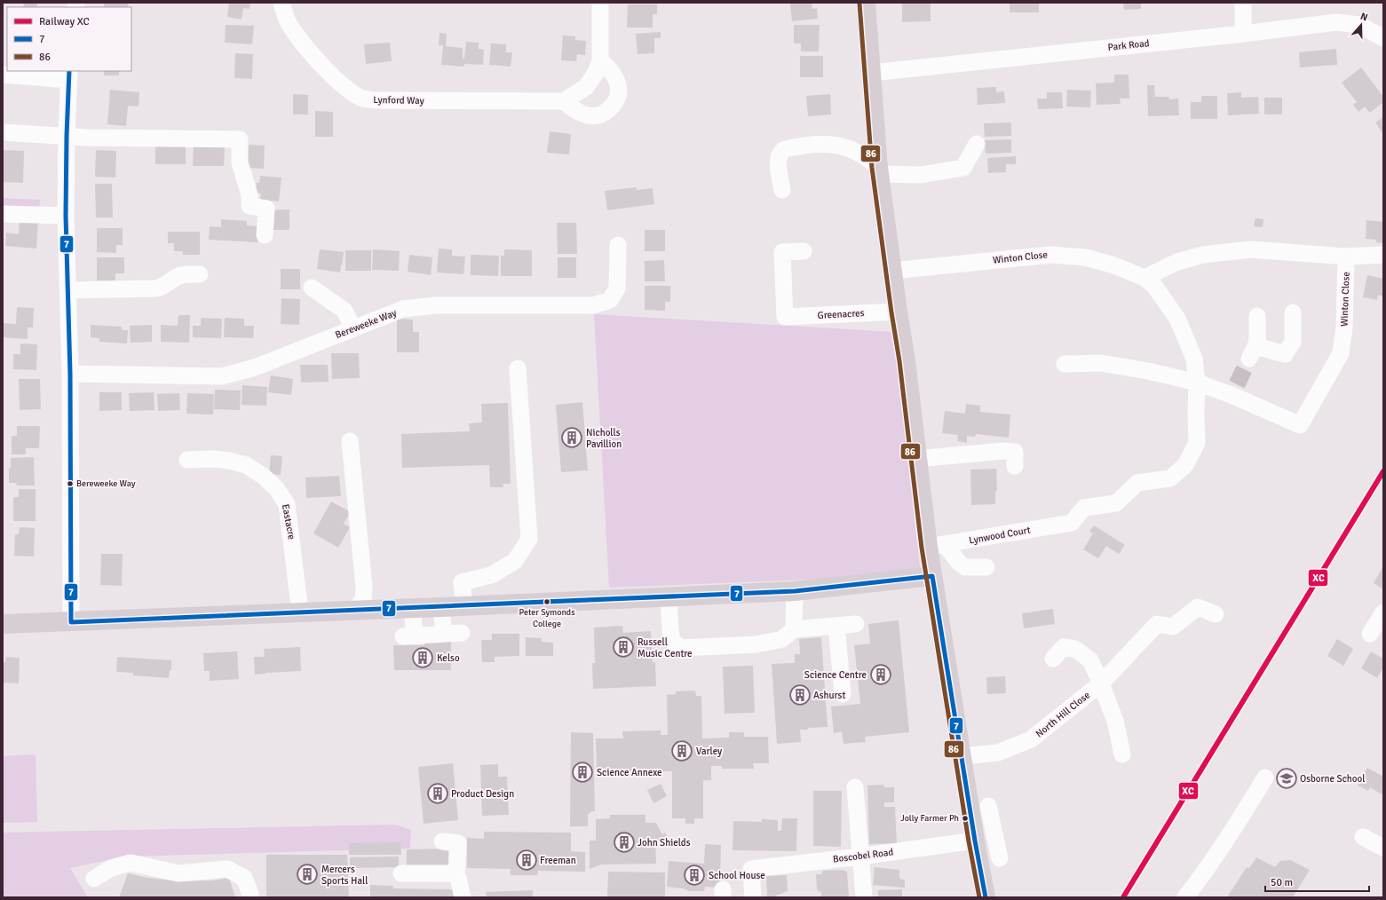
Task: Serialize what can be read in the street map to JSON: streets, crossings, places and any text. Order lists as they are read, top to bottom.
{
  "streets": {
    "street": [
      "Park Road",
      "Lynford Way",
      "Winton Close",
      "Greenacres",
      "Bereweeke Way",
      "Eastacre",
      "Lynwood Court",
      "North Hill Close",
      "Boscobel Road"
    ]
  },
  "crossings": [
    ["Winton Close", "Lynwood Court"]
  ],
  "places": {
    "building": [
      "Nicholls Pavillion",
      "Russell Music Centre",
      "Kelso",
      "Science Centre",
      "Ashurst",
      "Varley",
      "Science Annexe",
      "Product Design",
      "John Shields",
      "Freeman",
      "Mercers Sports Hall",
      "School House"
    ],
    "other": ["Bereweeke Way", "Peter Symonds College", "Jolly Farmer Ph"],
    "school or university": ["Osborne School"]
  },
  "lines": ["transit line 86", "transit line 7", "rail line XC"],
  "legend": ["Railway XC", "7", "86"],
  "scale_bar": "50 m",
  "north": "top"
}
